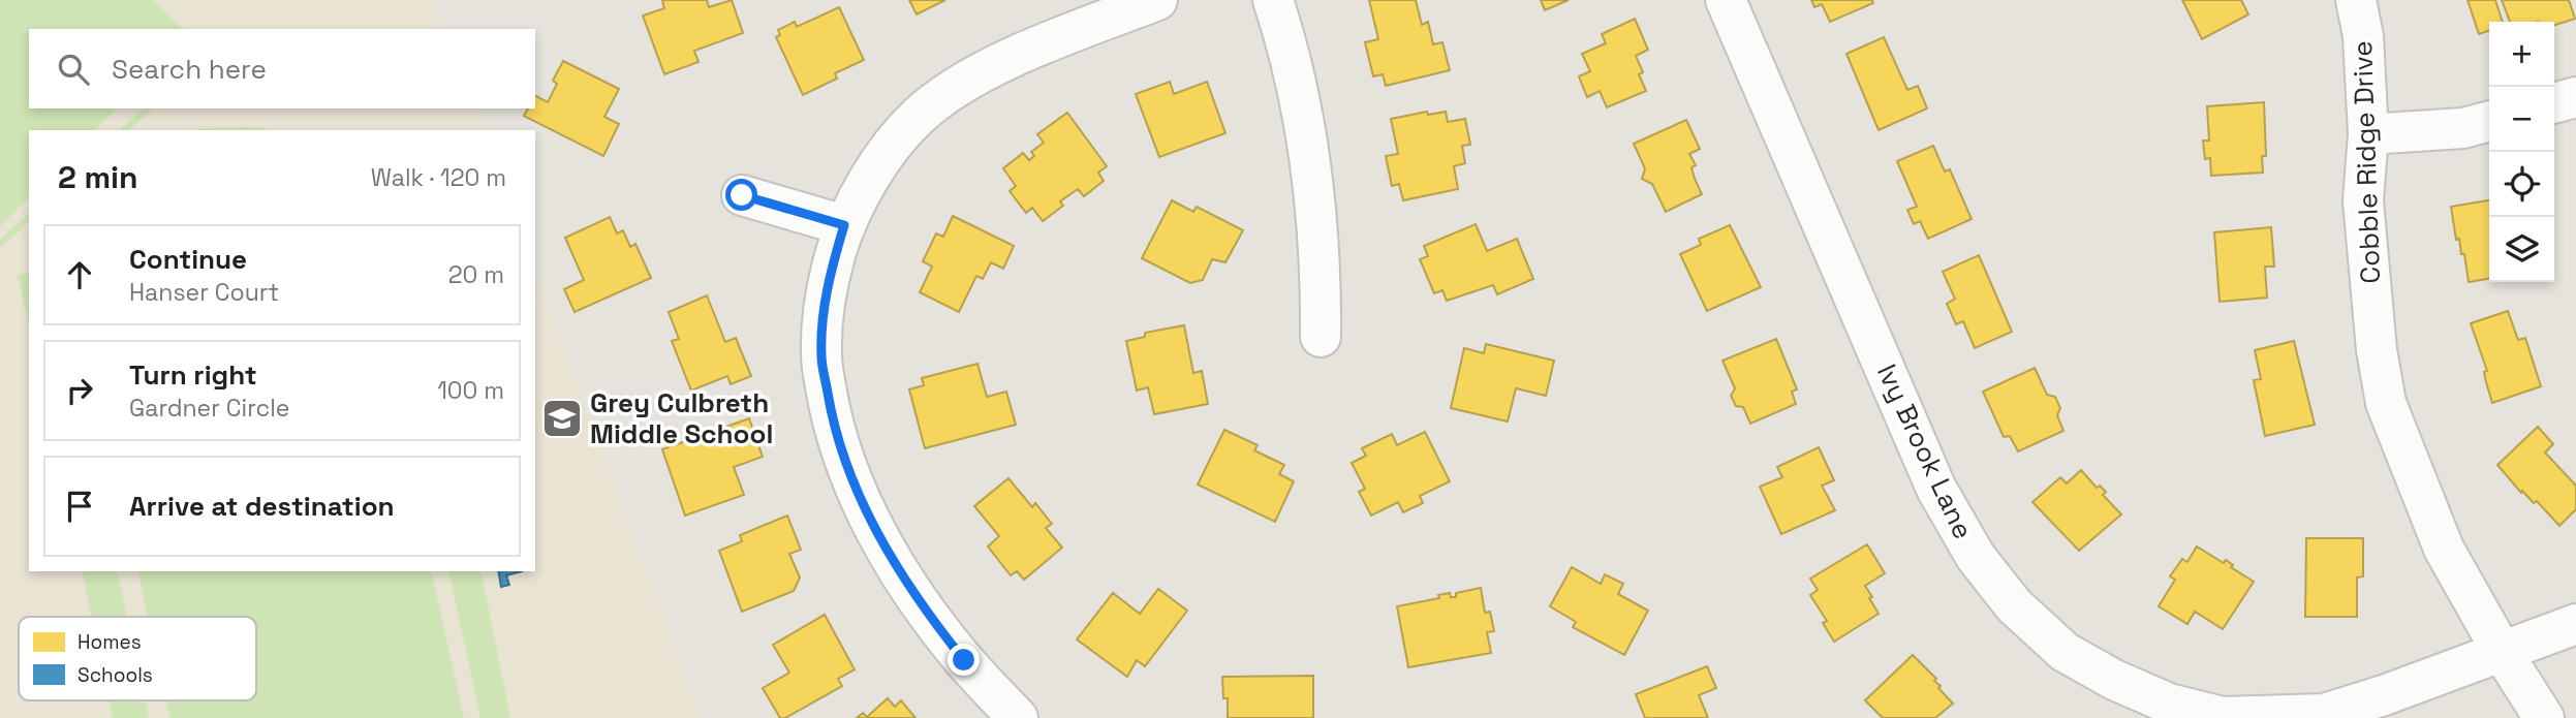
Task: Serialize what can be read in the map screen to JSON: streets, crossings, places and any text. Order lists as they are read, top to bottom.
{
  "streets": {
    "street": ["Cobble Ridge Drive", "Ivy Brook Lane"]
  },
  "crossings": [
    ["Cobble Ridge Drive", "Ivy Brook Lane"]
  ],
  "places": {
    "school or university": ["Grey Culbreth Middle School"]
  },
  "legend": ["Homes", "Schools"],
  "page": {
    "map_buttons": ["+", "−"],
    "search": "Search here",
    "heading": ["2 min", "Walk · 120 m"],
    "list": [
      ["Continue", "Hanser Court", "20 m"],
      ["Turn right", "Gardner Circle", "100 m"],
      "Arrive at destination"
    ]
  }
}
